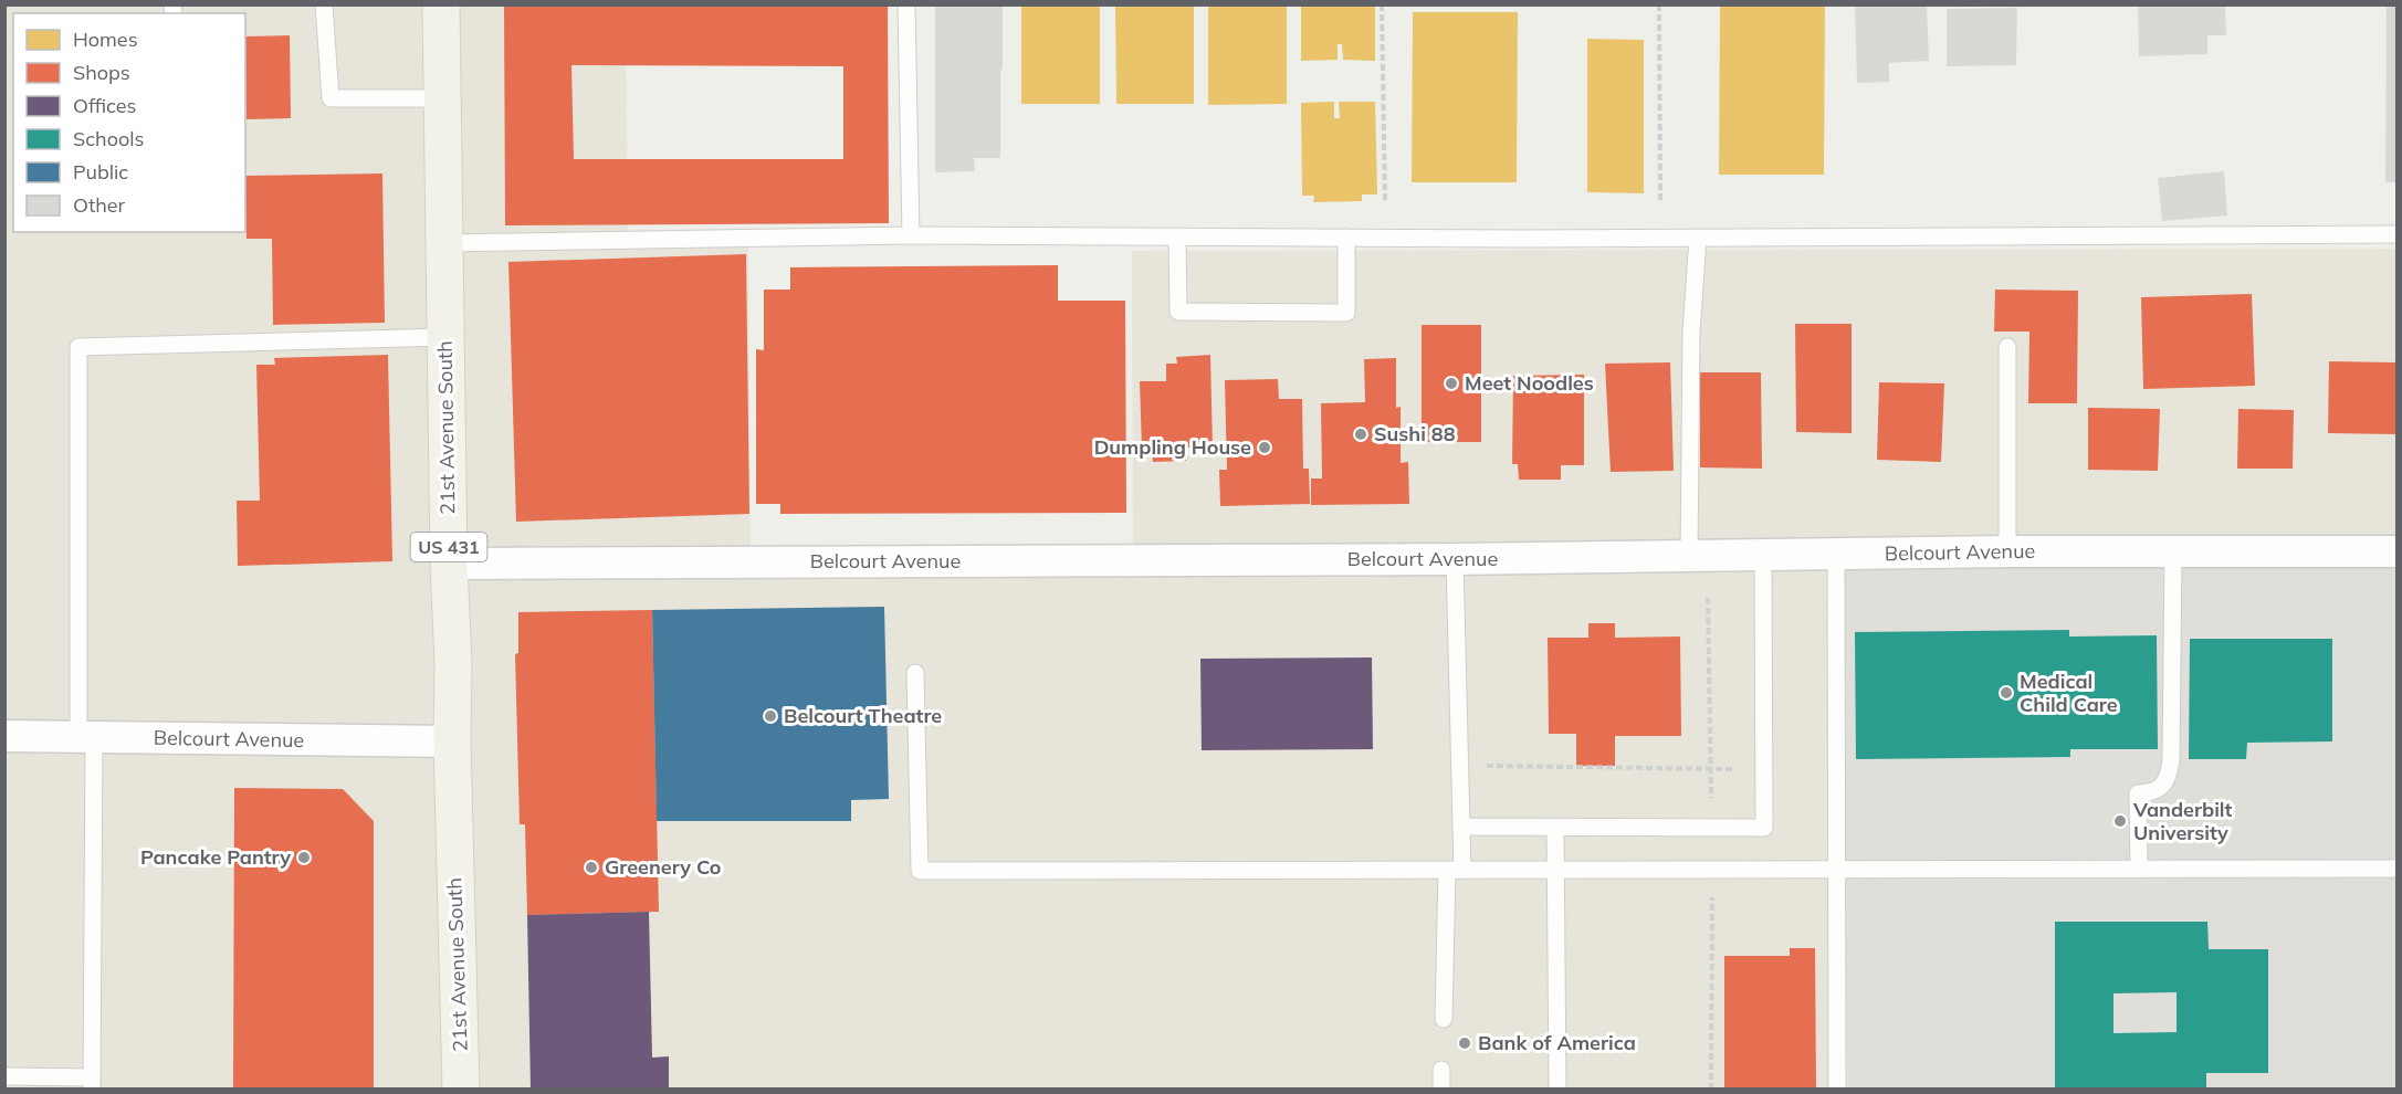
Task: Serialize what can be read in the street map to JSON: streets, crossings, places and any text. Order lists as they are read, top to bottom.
{
  "streets": {
    "main road": ["21st Avenue South", "US 431"],
    "street": ["Belcourt Avenue"]
  },
  "crossings": [
    ["21st Avenue South", "Belcourt Avenue"]
  ],
  "places": [
    "Meet Noodles",
    "Sushi 88",
    "Dumpling House",
    "Medical Child Care",
    "Belcourt Theatre",
    "Vanderbilt University",
    "Pancake Pantry",
    "Greenery Co",
    "Bank of America"
  ],
  "legend": [
    "Homes",
    "Shops",
    "Offices",
    "Schools",
    "Public",
    "Other"
  ]
}
